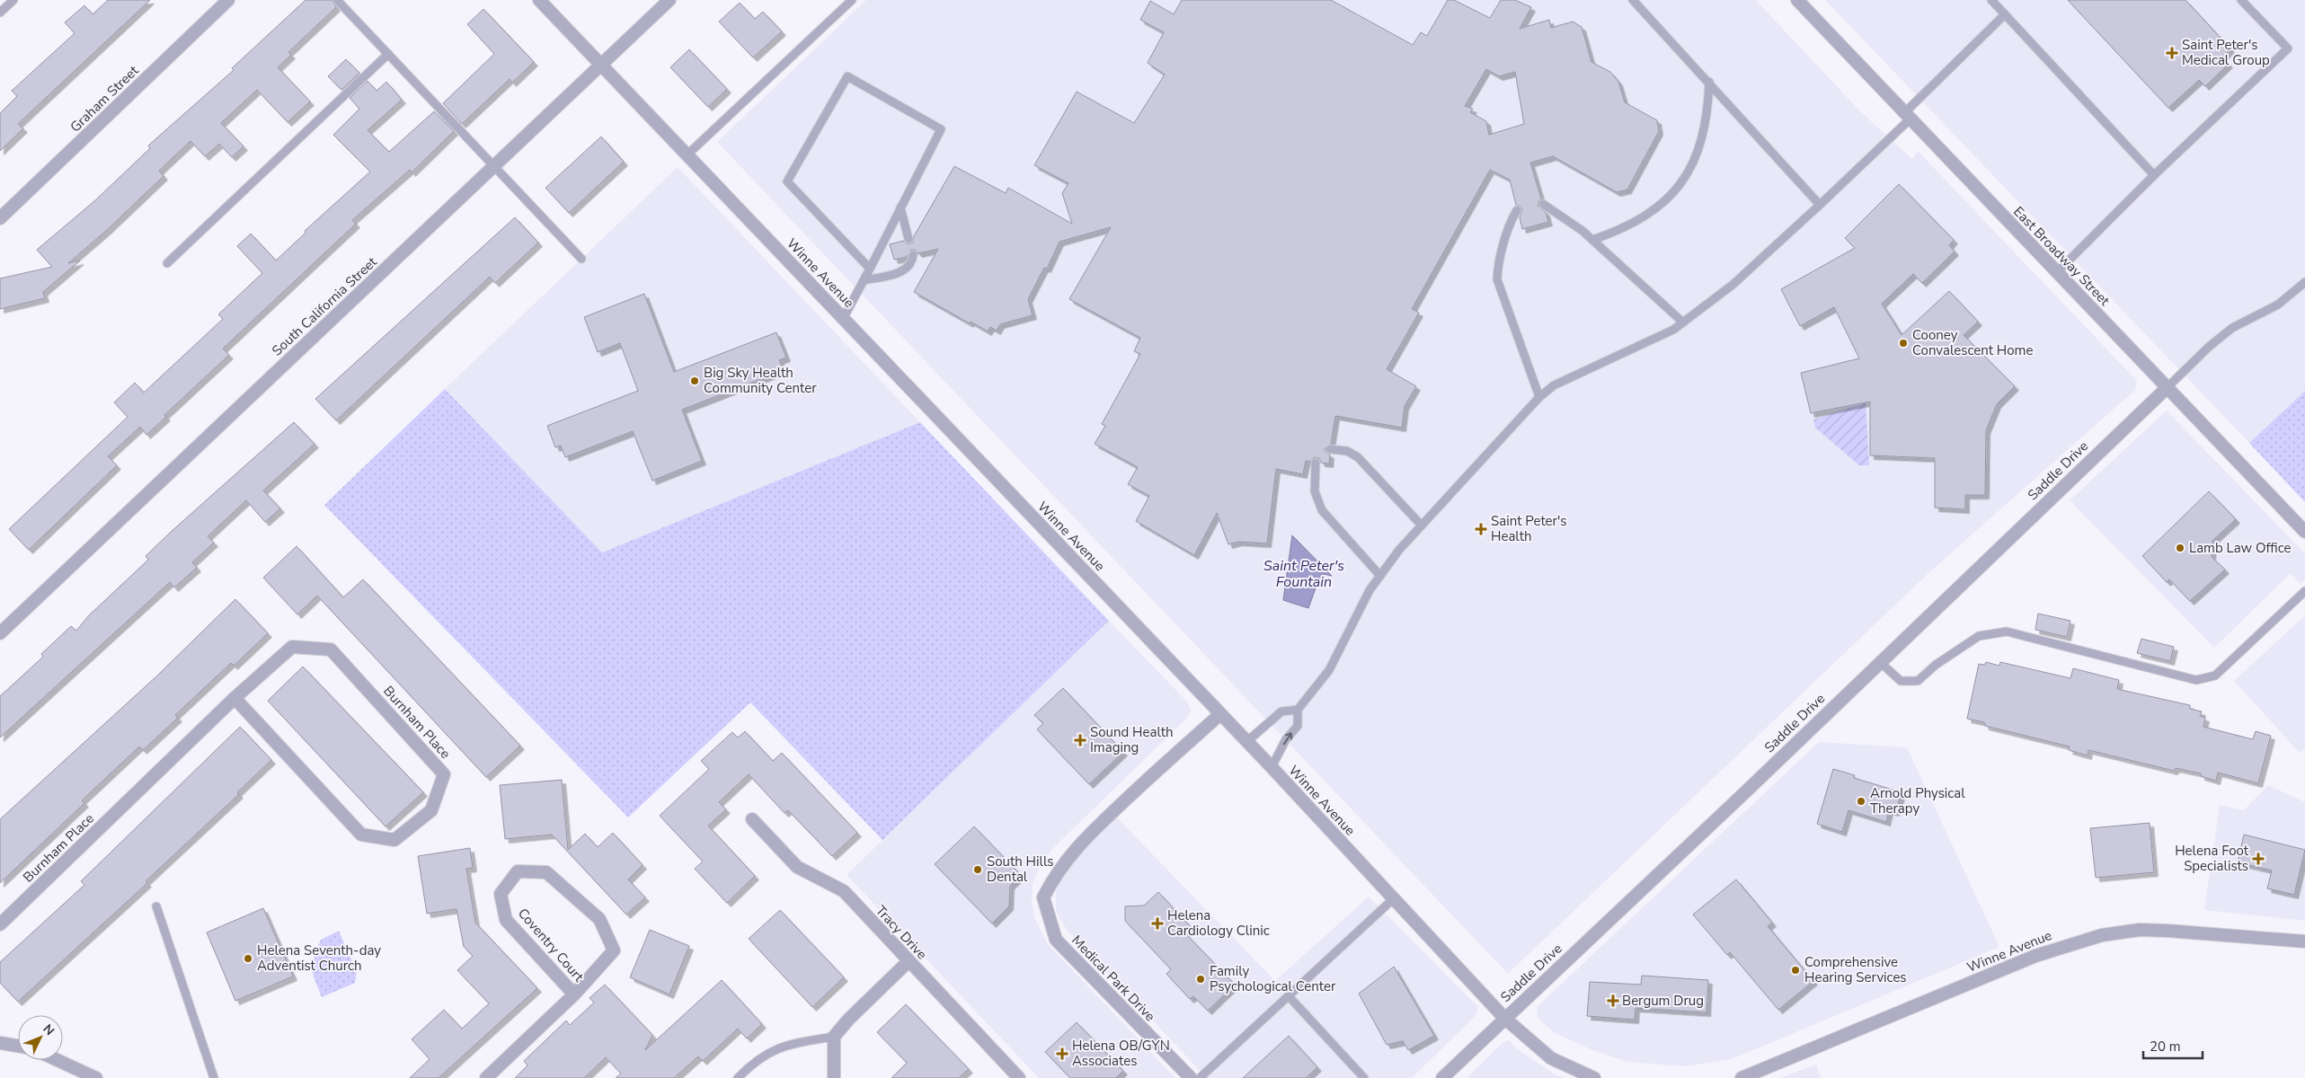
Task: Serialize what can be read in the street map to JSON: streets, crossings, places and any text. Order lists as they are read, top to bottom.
{
  "streets": {
    "street": [
      "Graham Street",
      "East Broadway Street",
      "Winne Avenue",
      "South California Street",
      "Saddle Drive",
      "Burnham Place",
      "Tracy Drive",
      "Coventry Court",
      "Medical Park Drive"
    ]
  },
  "crossings": [
    ["East Broadway Street", "Saddle Drive"],
    ["Winne Avenue", "South California Street"],
    ["Winne Avenue", "Saddle Drive"],
    ["Winne Avenue", "Medical Park Drive"]
  ],
  "water": ["Saint Peter's Fountain"],
  "places": {
    "health": [
      "Saint Peter's Medical Group",
      "Saint Peter's Health",
      "Sound Health Imaging",
      "Helena Foot Specialists",
      "Helena Cardiology Clinic",
      "Bergum Drug",
      "Helena OB/GYN Associates"
    ],
    "other": [
      "Cooney Convalescent Home",
      "Big Sky Health Community Center",
      "Lamb Law Office",
      "Arnold Physical Therapy",
      "South Hills Dental",
      "Helena Seventh-day Adventist Church",
      "Comprehensive Hearing Services",
      "Family Psychological Center"
    ]
  },
  "scale_bar": "20 m",
  "north": "top right"
}
